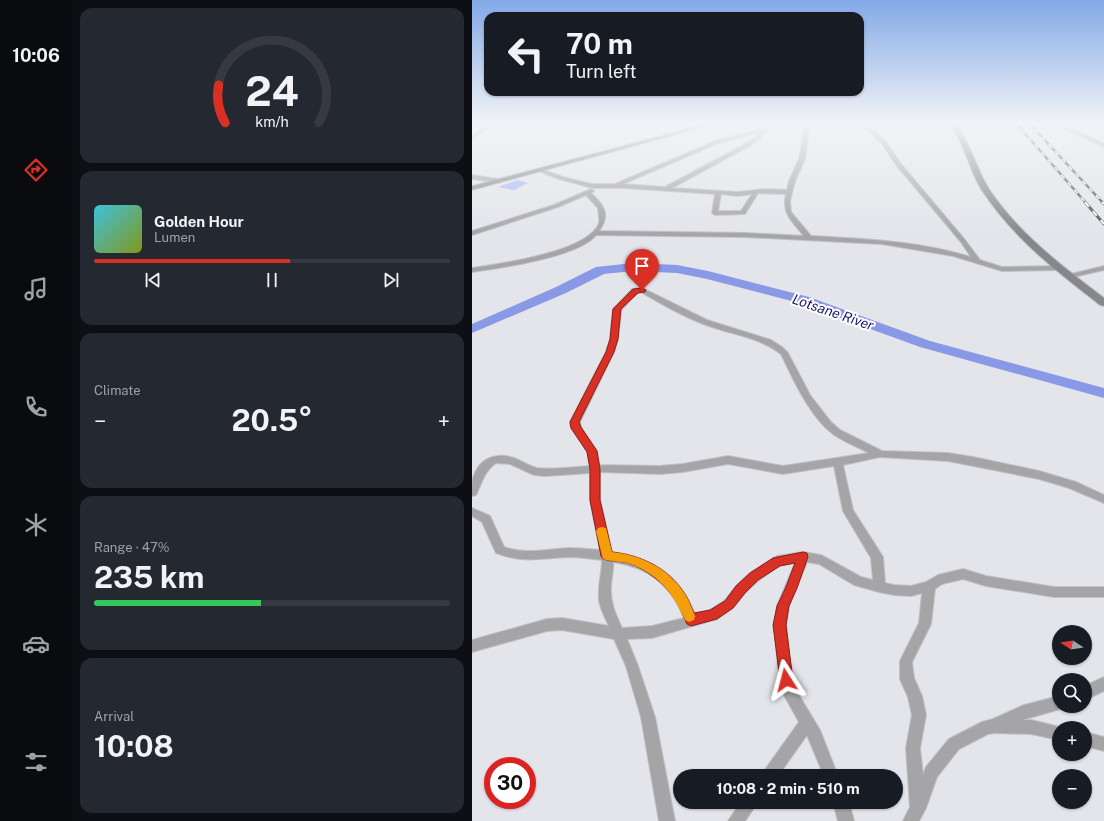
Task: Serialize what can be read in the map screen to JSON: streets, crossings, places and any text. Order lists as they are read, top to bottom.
{
  "water": ["Lotsane River"],
  "north": "left",
  "page": {
    "tabs": "10:06",
    "turn": ["70 m", "Turn left"],
    "song": ["Golden Hour", "Lumen"],
    "tile": [
      "Climate",
      ["Range · 47%", "235 km"],
      ["Arrival", "10:08"]
    ],
    "heat": ["−", "20.5°", "+"],
    "map_buttons": ["+", "−"],
    "limit": "30",
    "trip": "10:08 · 2 min · 510 m",
    "gauge": ["24", "km/h"]
  }
}
